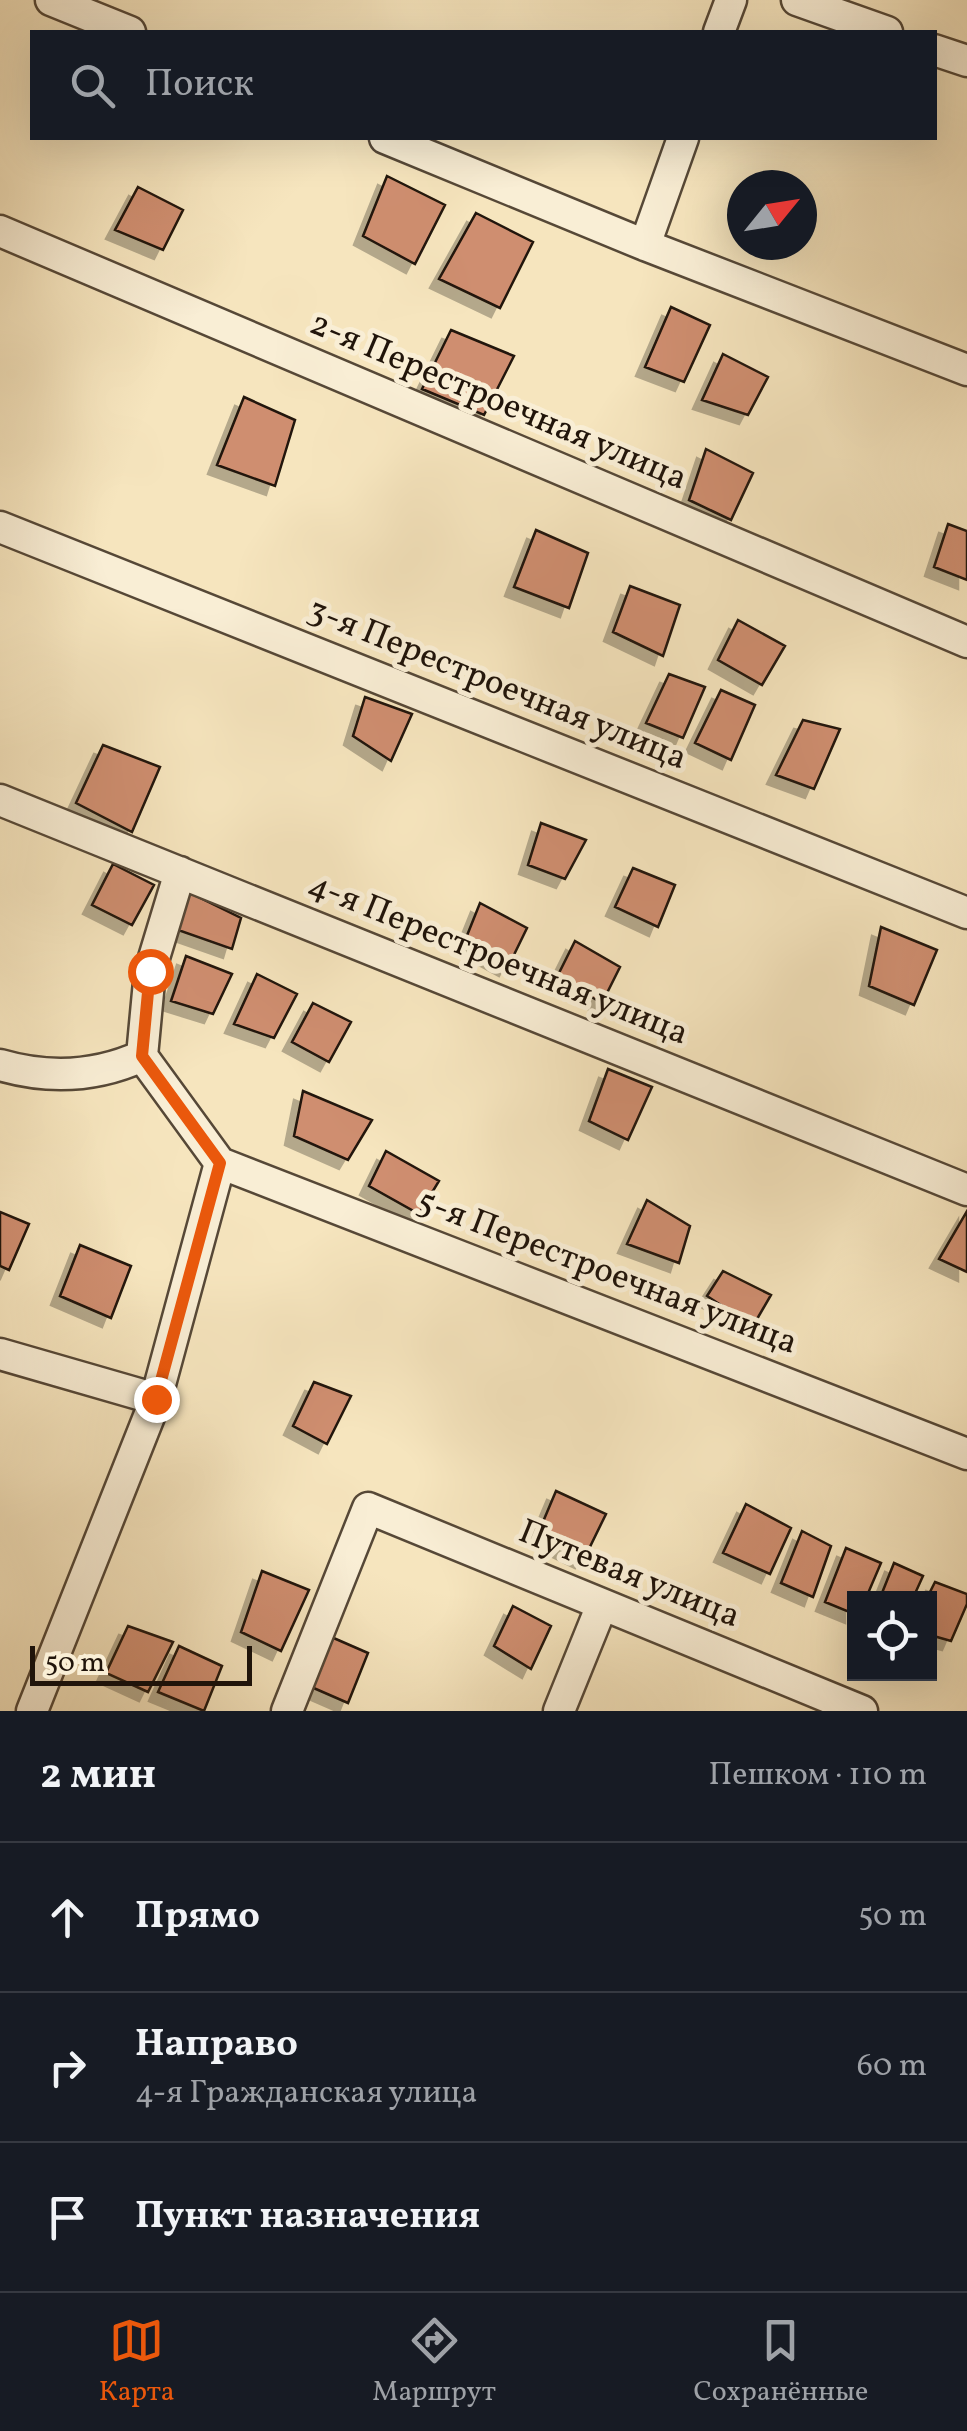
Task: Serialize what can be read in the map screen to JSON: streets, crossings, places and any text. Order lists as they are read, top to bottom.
{
  "streets": {
    "street": [
      "2-я Перестроечная улица",
      "3-я Перестроечная улица",
      "4-я Перестроечная улица",
      "5-я Перестроечная улица",
      "Путевая улица"
    ]
  },
  "scale_bar": "50 m",
  "north": "top right",
  "page": {
    "search": "Поиск",
    "scale": "50 m",
    "heading": ["2 мин", "Пешком · 110 m"],
    "list": [
      ["Прямо", "50 m"],
      ["Направо", "4-я Гражданская улица", "60 m"],
      "Пункт назначения"
    ],
    "nav": ["Карта", "Маршрут", "Сохранённые"]
  }
}
